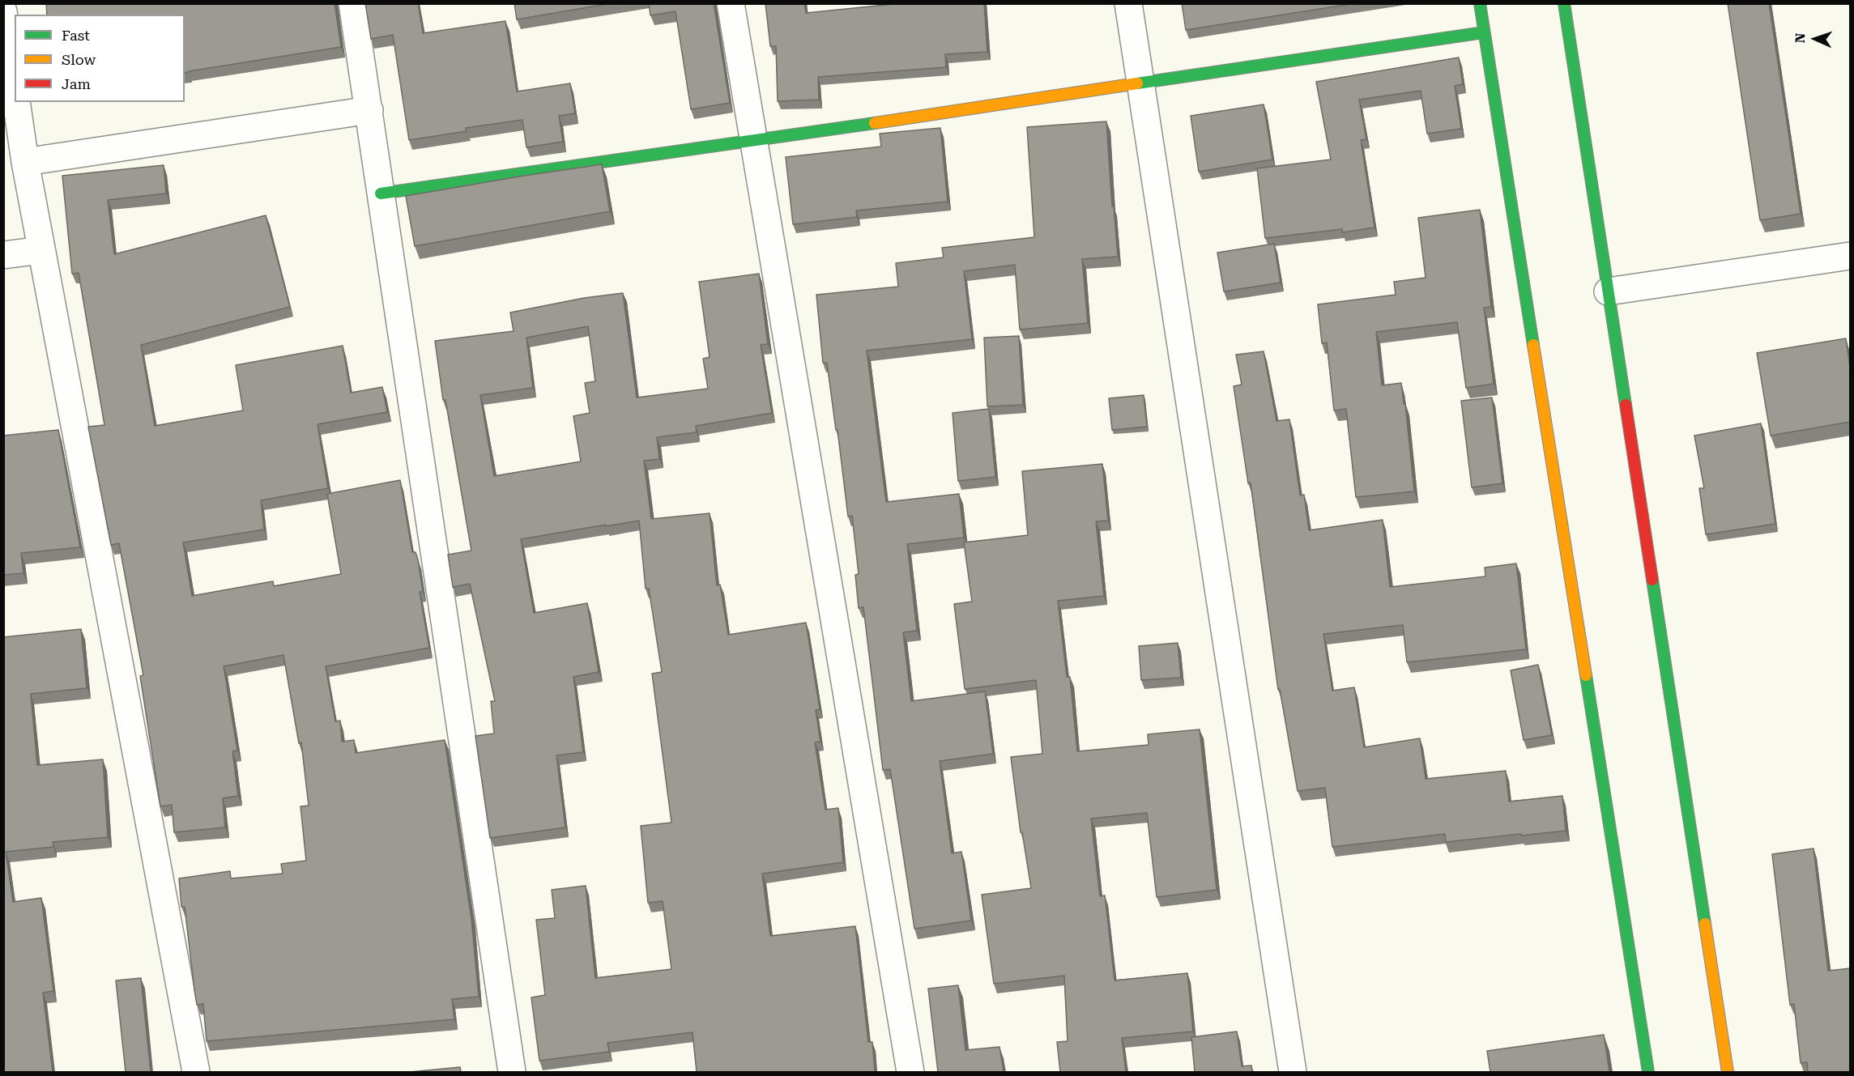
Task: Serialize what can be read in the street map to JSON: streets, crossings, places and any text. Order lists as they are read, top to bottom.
{
  "legend": ["Fast", "Slow", "Jam"],
  "north": "left"
}
